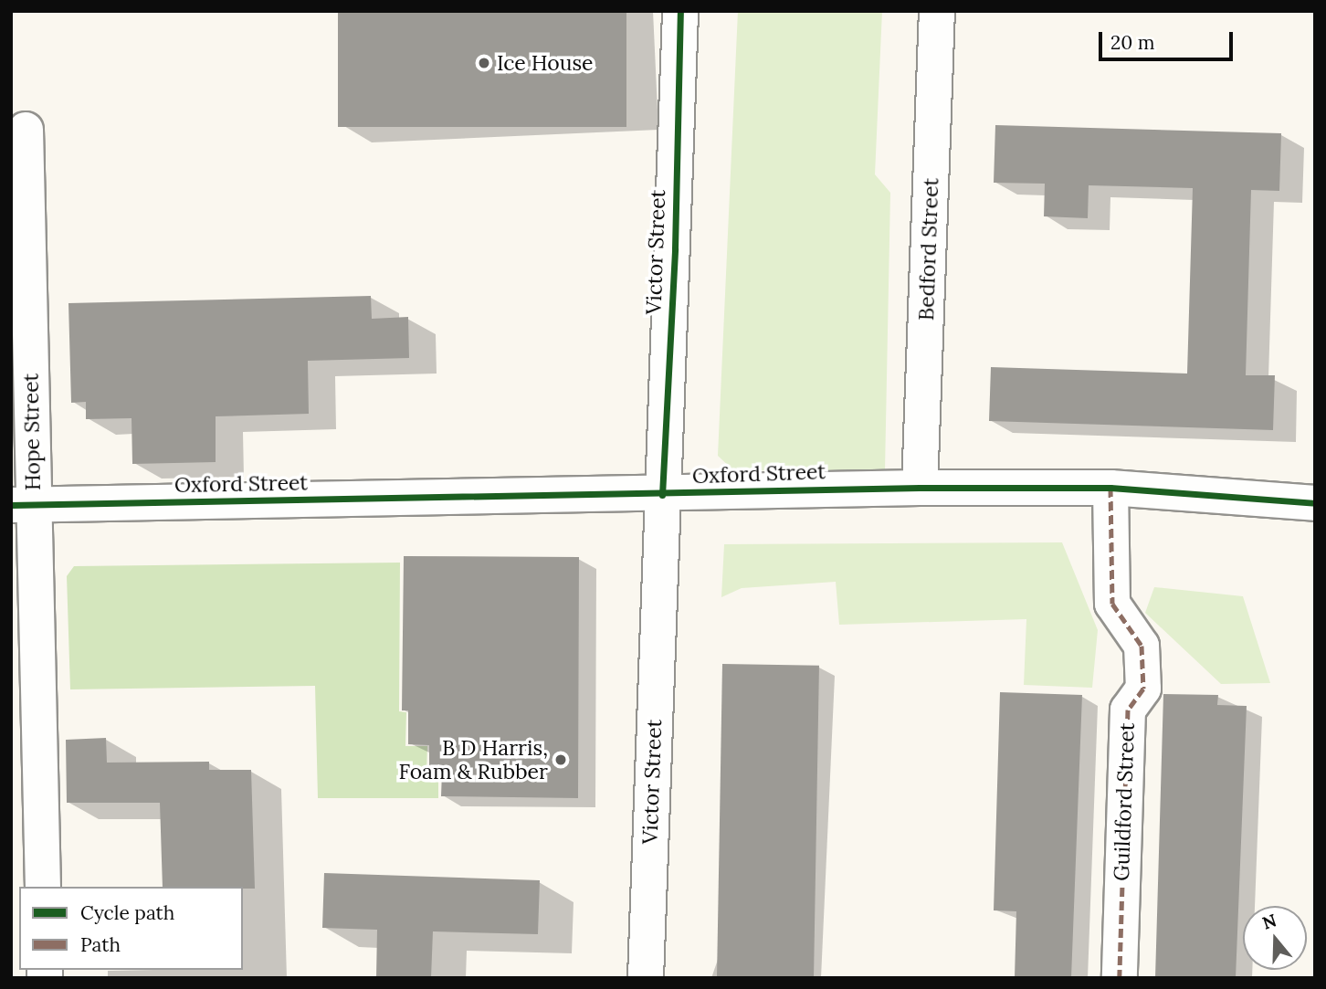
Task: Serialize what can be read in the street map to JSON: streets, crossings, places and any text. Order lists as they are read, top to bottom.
{
  "streets": {
    "street": [
      "Bedford Street",
      "Victor Street",
      "Hope Street",
      "Oxford Street",
      "Guildford Street"
    ]
  },
  "crossings": [
    ["Bedford Street", "Oxford Street"],
    ["Victor Street", "Oxford Street"],
    ["Hope Street", "Oxford Street"],
    ["Oxford Street", "Guildford Street"]
  ],
  "places": ["Ice House", "B D Harris, Foam & Rubber"],
  "legend": ["Cycle path", "Path"],
  "scale_bar": "20 m",
  "north": "top"
}
